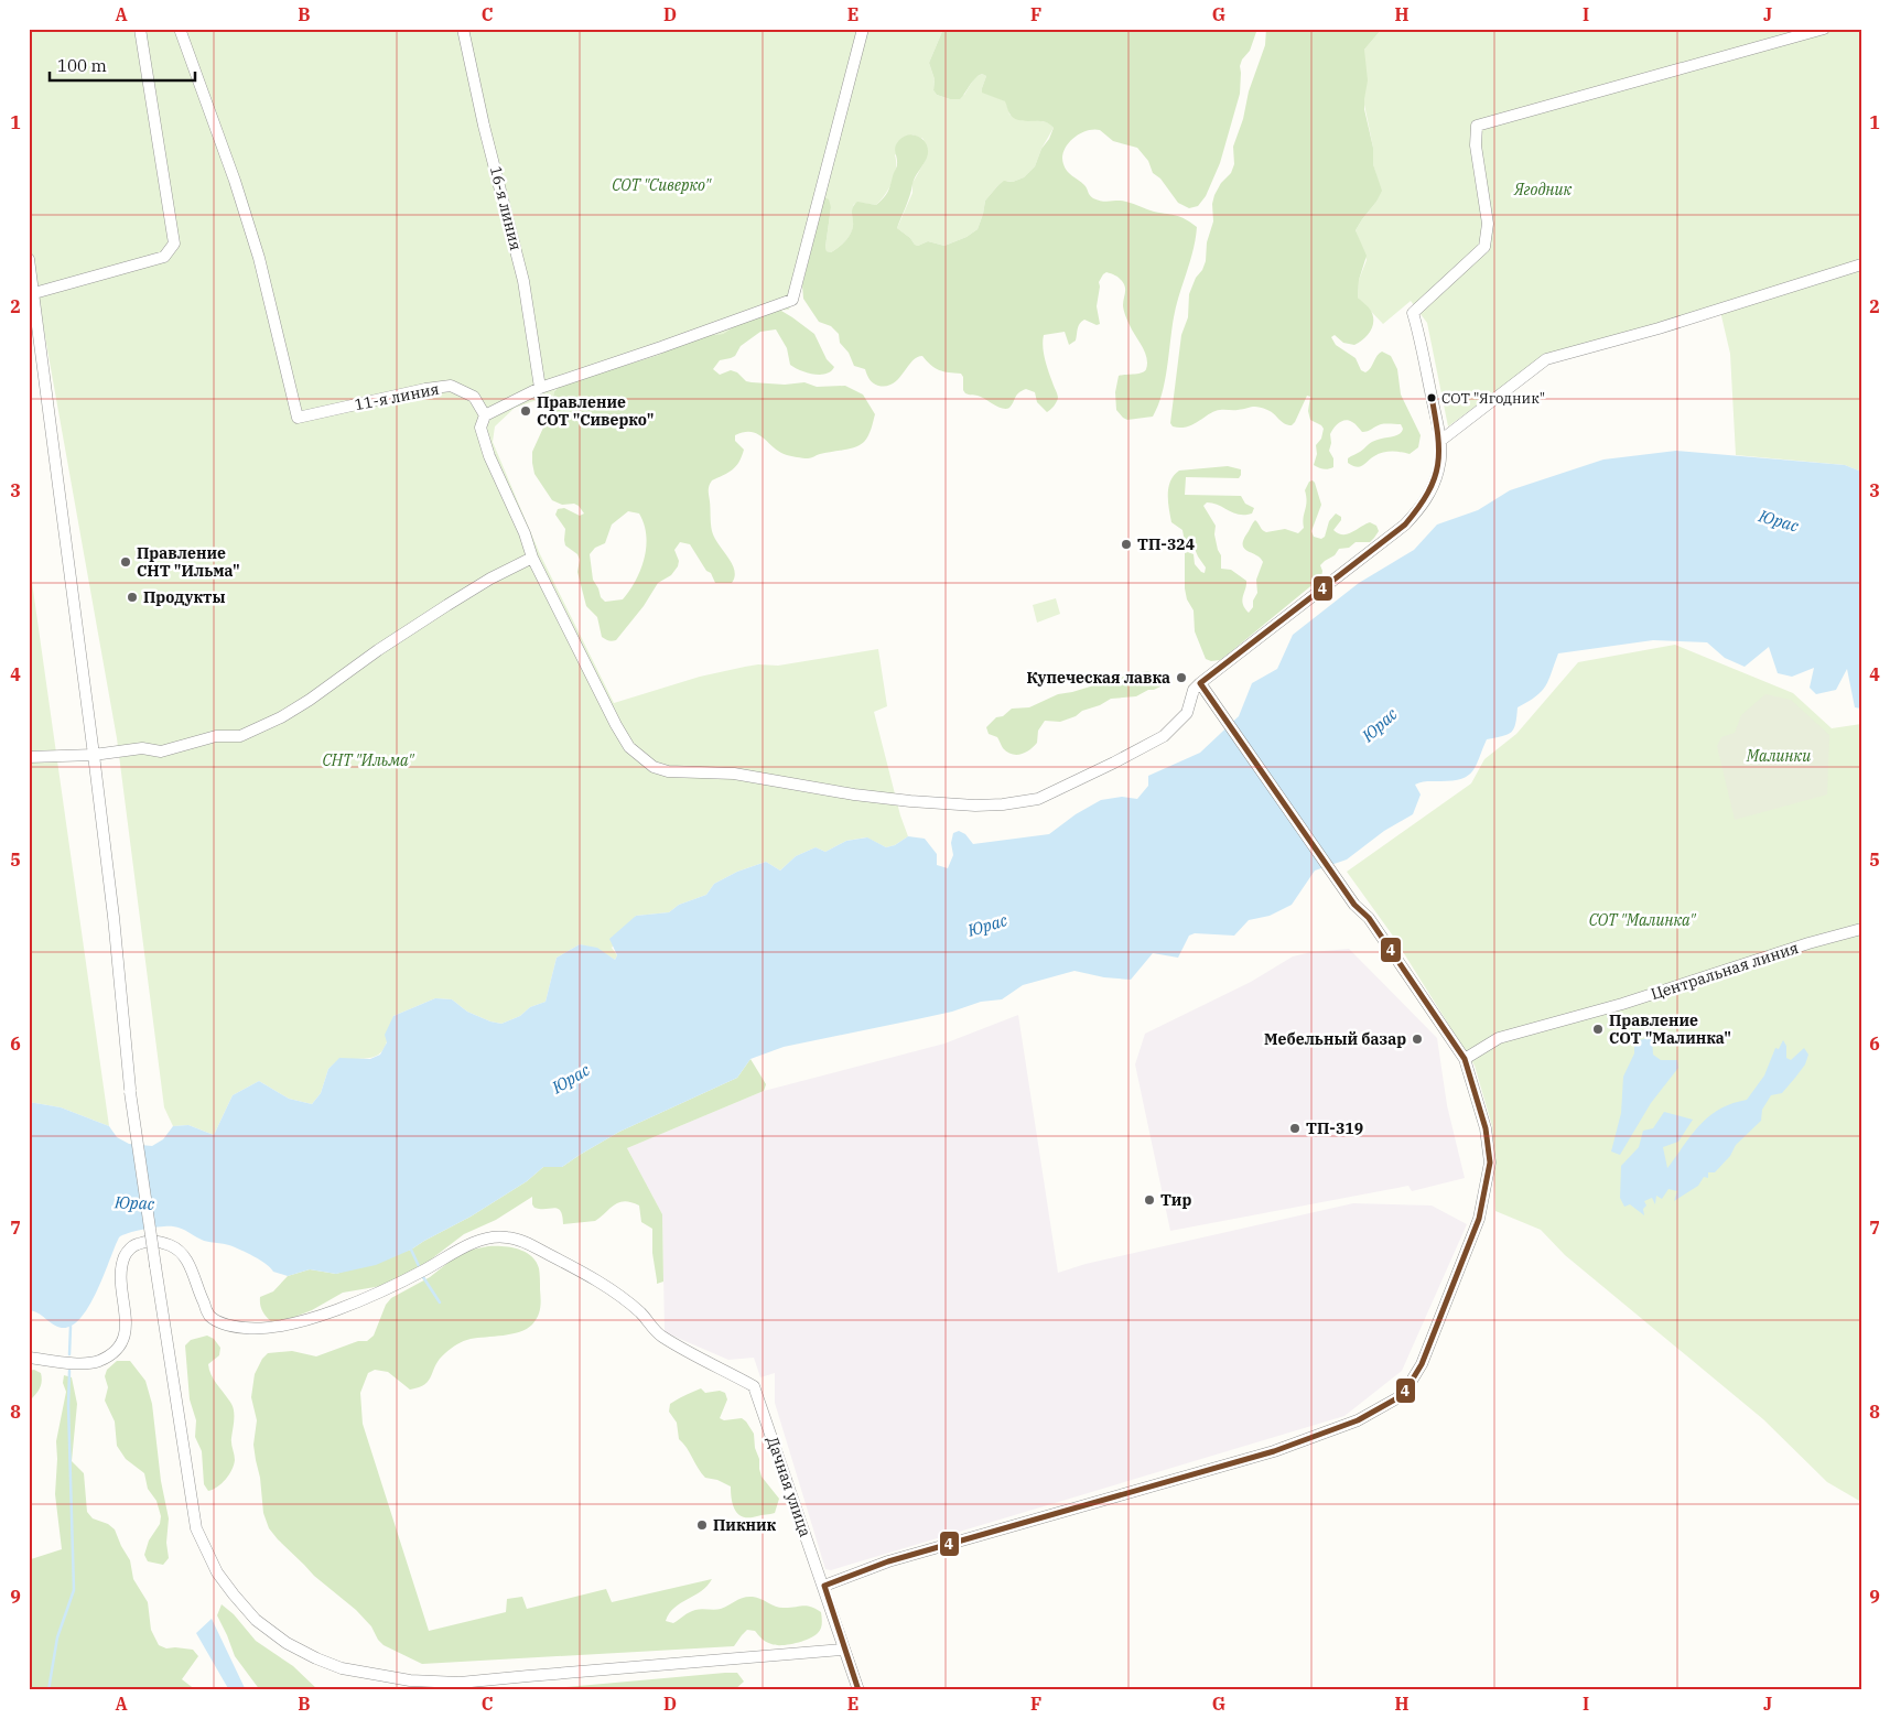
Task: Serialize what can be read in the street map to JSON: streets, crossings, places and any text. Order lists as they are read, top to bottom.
{
  "streets": {
    "street": [
      "16-я линия",
      "11-я линия",
      "Центральная линия",
      "Дачная улица"
    ]
  },
  "water": ["Юрас"],
  "parks": [
    "СОТ \"Сиверко\"",
    "Ягодник",
    "Малинки",
    "СНТ \"Ильма\"",
    "СОТ \"Малинка\""
  ],
  "places": [
    "СОТ \"Ягодник\"",
    "Правление СОТ \"Сиверко\"",
    "ТП-324",
    "Правление СНТ \"Ильма\"",
    "Продукты",
    "Купеческая лавка",
    "Правление СОТ \"Малинка\"",
    "Мебельный базар",
    "ТП-319",
    "Тир",
    "Пикник"
  ],
  "lines": ["transit line 4"],
  "scale_bar": "100 m",
  "grid": {
    "columns": [
      "A",
      "B",
      "C",
      "D",
      "E",
      "F",
      "G",
      "H",
      "I",
      "J"
    ],
    "rows": [
      "1",
      "2",
      "3",
      "4",
      "5",
      "6",
      "7",
      "8",
      "9"
    ]
  }
}
